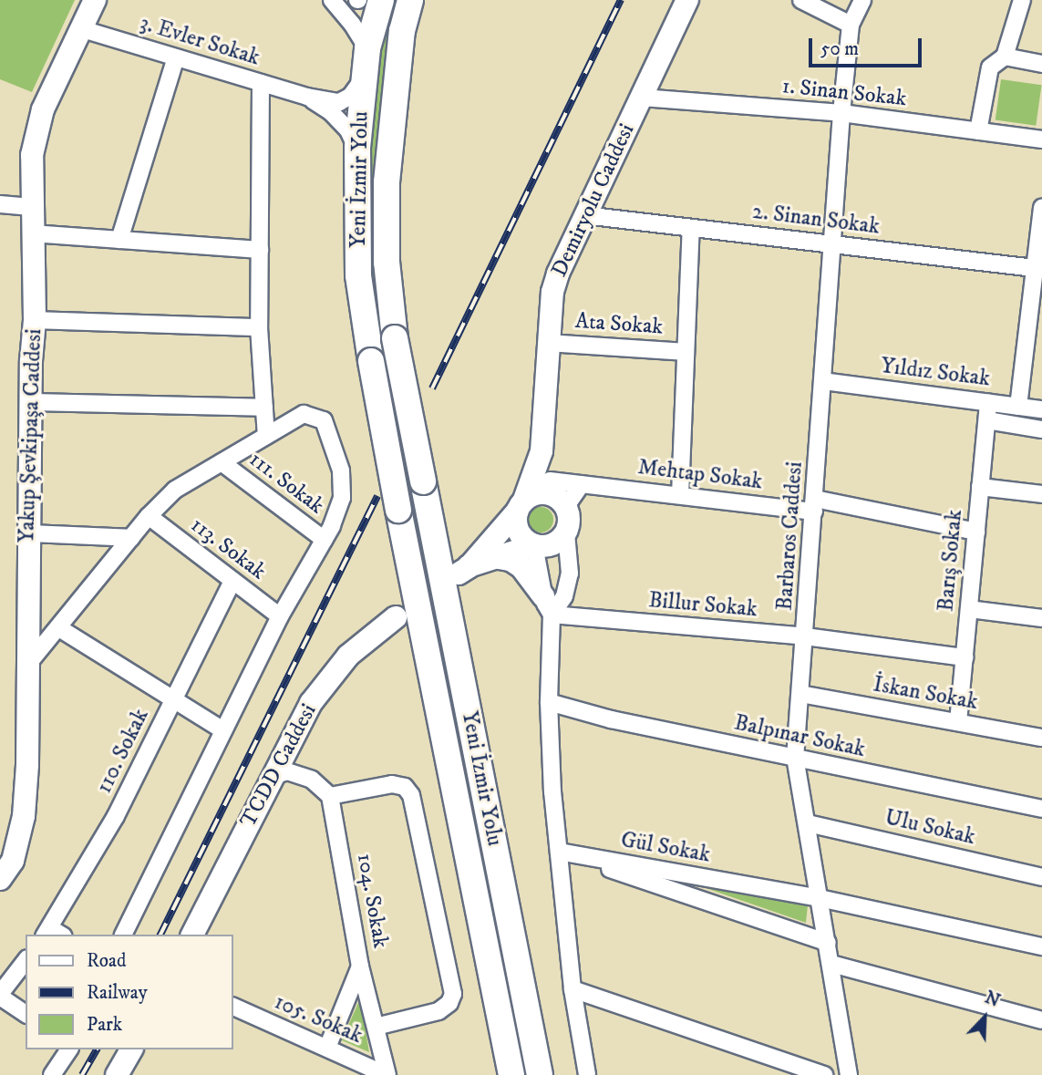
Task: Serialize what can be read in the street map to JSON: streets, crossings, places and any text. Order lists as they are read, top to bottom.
{
  "streets": {
    "highway": ["Yeni İzmir Yolu"],
    "main road": ["Demiryolu Caddesi", "Yakup Şevkipaşa Caddesi", "TCDD Caddesi"],
    "street": [
      "3. Evler Sokak",
      "1. Sinan Sokak",
      "2. Sinan Sokak",
      "Ata Sokak",
      "Yıldız Sokak",
      "Mehtap Sokak",
      "111. Sokak",
      "Barbaros Caddesi",
      "113. Sokak",
      "Barış Sokak",
      "Billur Sokak",
      "İskan Sokak",
      "Balpınar Sokak",
      "110. Sokak",
      "Ulu Sokak",
      "Gül Sokak",
      "104. Sokak",
      "105. Sokak"
    ]
  },
  "crossings": [
    ["3. Evler Sokak", "Yakup Şevkipaşa Caddesi"],
    ["1. Sinan Sokak", "Demiryolu Caddesi"],
    ["1. Sinan Sokak", "Barbaros Caddesi"],
    ["Demiryolu Caddesi", "2. Sinan Sokak"],
    ["Demiryolu Caddesi", "Ata Sokak"],
    ["2. Sinan Sokak", "Ata Sokak"],
    ["2. Sinan Sokak", "Barbaros Caddesi"],
    ["Ata Sokak", "Mehtap Sokak"],
    ["Yıldız Sokak", "Barbaros Caddesi"],
    ["Yıldız Sokak", "Barış Sokak"],
    ["Mehtap Sokak", "Barbaros Caddesi"],
    ["Mehtap Sokak", "Barış Sokak"],
    ["Barbaros Caddesi", "Billur Sokak"],
    ["Barbaros Caddesi", "İskan Sokak"],
    ["Barbaros Caddesi", "Balpınar Sokak"],
    ["Barbaros Caddesi", "Ulu Sokak"],
    ["Barbaros Caddesi", "Gül Sokak"],
    ["113. Sokak", "110. Sokak"],
    ["Barış Sokak", "Billur Sokak"],
    ["Barış Sokak", "İskan Sokak"],
    ["104. Sokak", "105. Sokak"]
  ],
  "legend": ["Road", "Railway", "Park"],
  "scale_bar": "50 m",
  "north": "top right"
}
